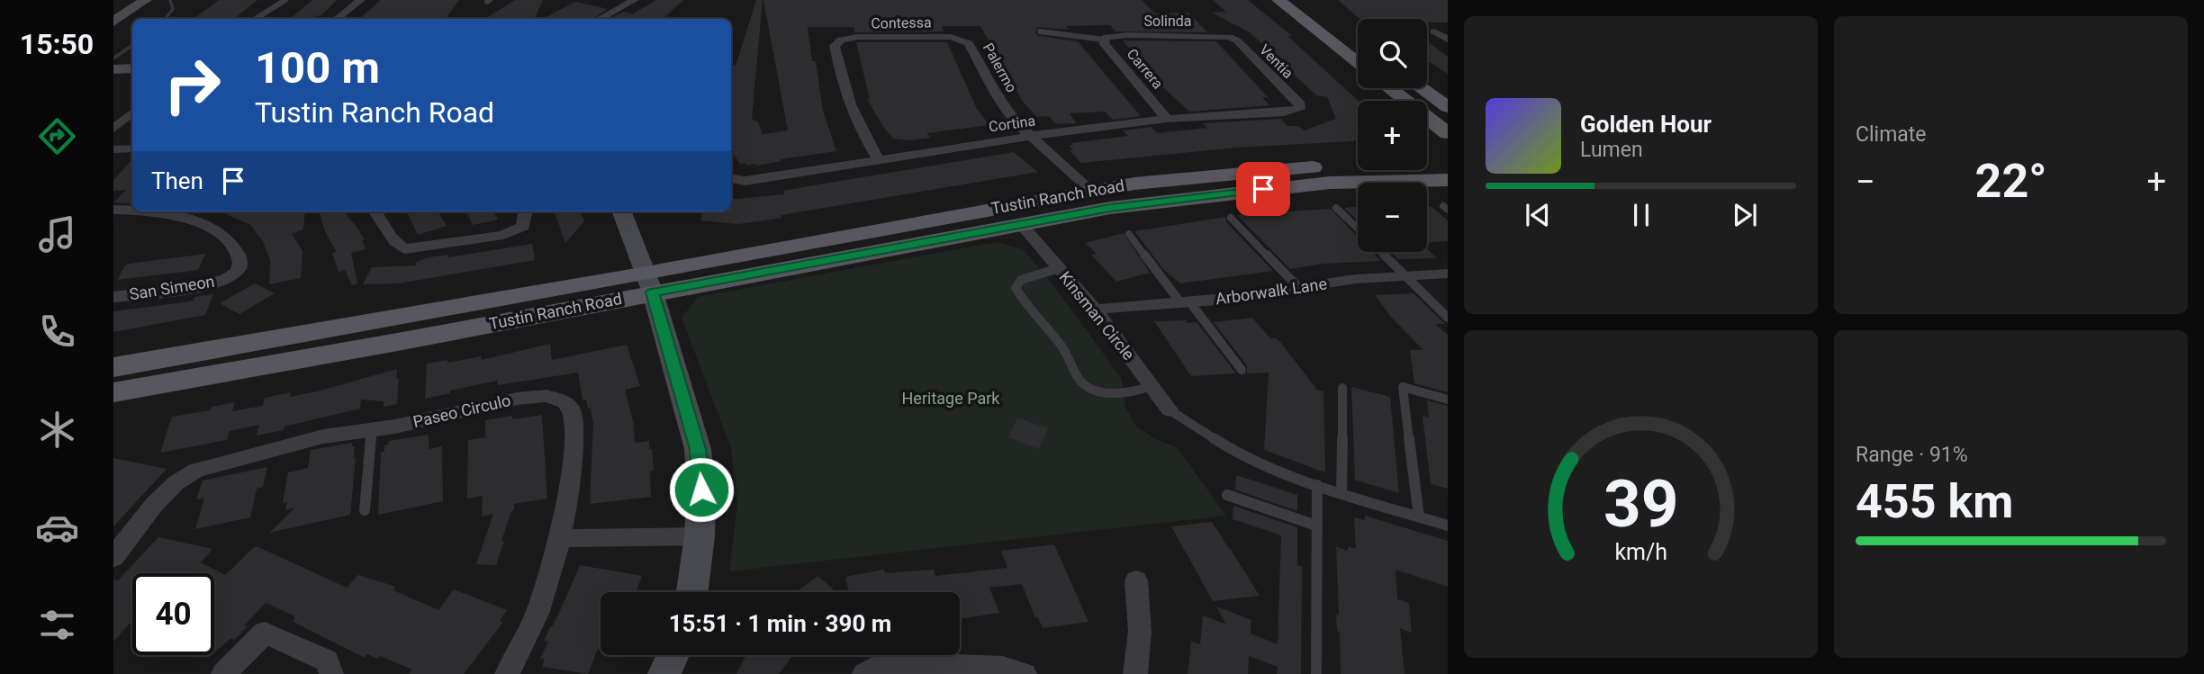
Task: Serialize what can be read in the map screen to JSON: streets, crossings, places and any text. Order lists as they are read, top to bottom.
{
  "streets": {
    "main road": ["Tustin Ranch Road"],
    "street": [
      "Solinda",
      "Contessa",
      "Ventia",
      "Palermo",
      "Carrera",
      "Cortina",
      "San Simeon",
      "Arborwalk Lane",
      "Kinsman Circle",
      "Paseo Circulo"
    ]
  },
  "crossings": [
    ["Solinda", "Ventia"],
    ["Solinda", "Carrera"],
    ["Contessa", "Palermo"],
    ["Contessa", "Cortina"],
    ["Ventia", "Cortina"],
    ["Palermo", "Cortina"],
    ["Palermo", "Tustin Ranch Road"],
    ["Carrera", "Cortina"],
    ["Tustin Ranch Road", "Kinsman Circle"],
    ["Arborwalk Lane", "Kinsman Circle"]
  ],
  "parks": ["Heritage Park"],
  "page": {
    "tabs": "15:50",
    "tile": [
      "Climate",
      ["Range · 91%", "455 km"]
    ],
    "map_buttons": ["+", "−"],
    "turn": ["100 m", "Tustin Ranch Road"],
    "song": ["Golden Hour", "Lumen"],
    "then": "Then",
    "heat": ["−", "22°", "+"],
    "limit": "40",
    "trip": "15:51 · 1 min · 390 m",
    "gauge": ["39", "km/h"]
  }
}
